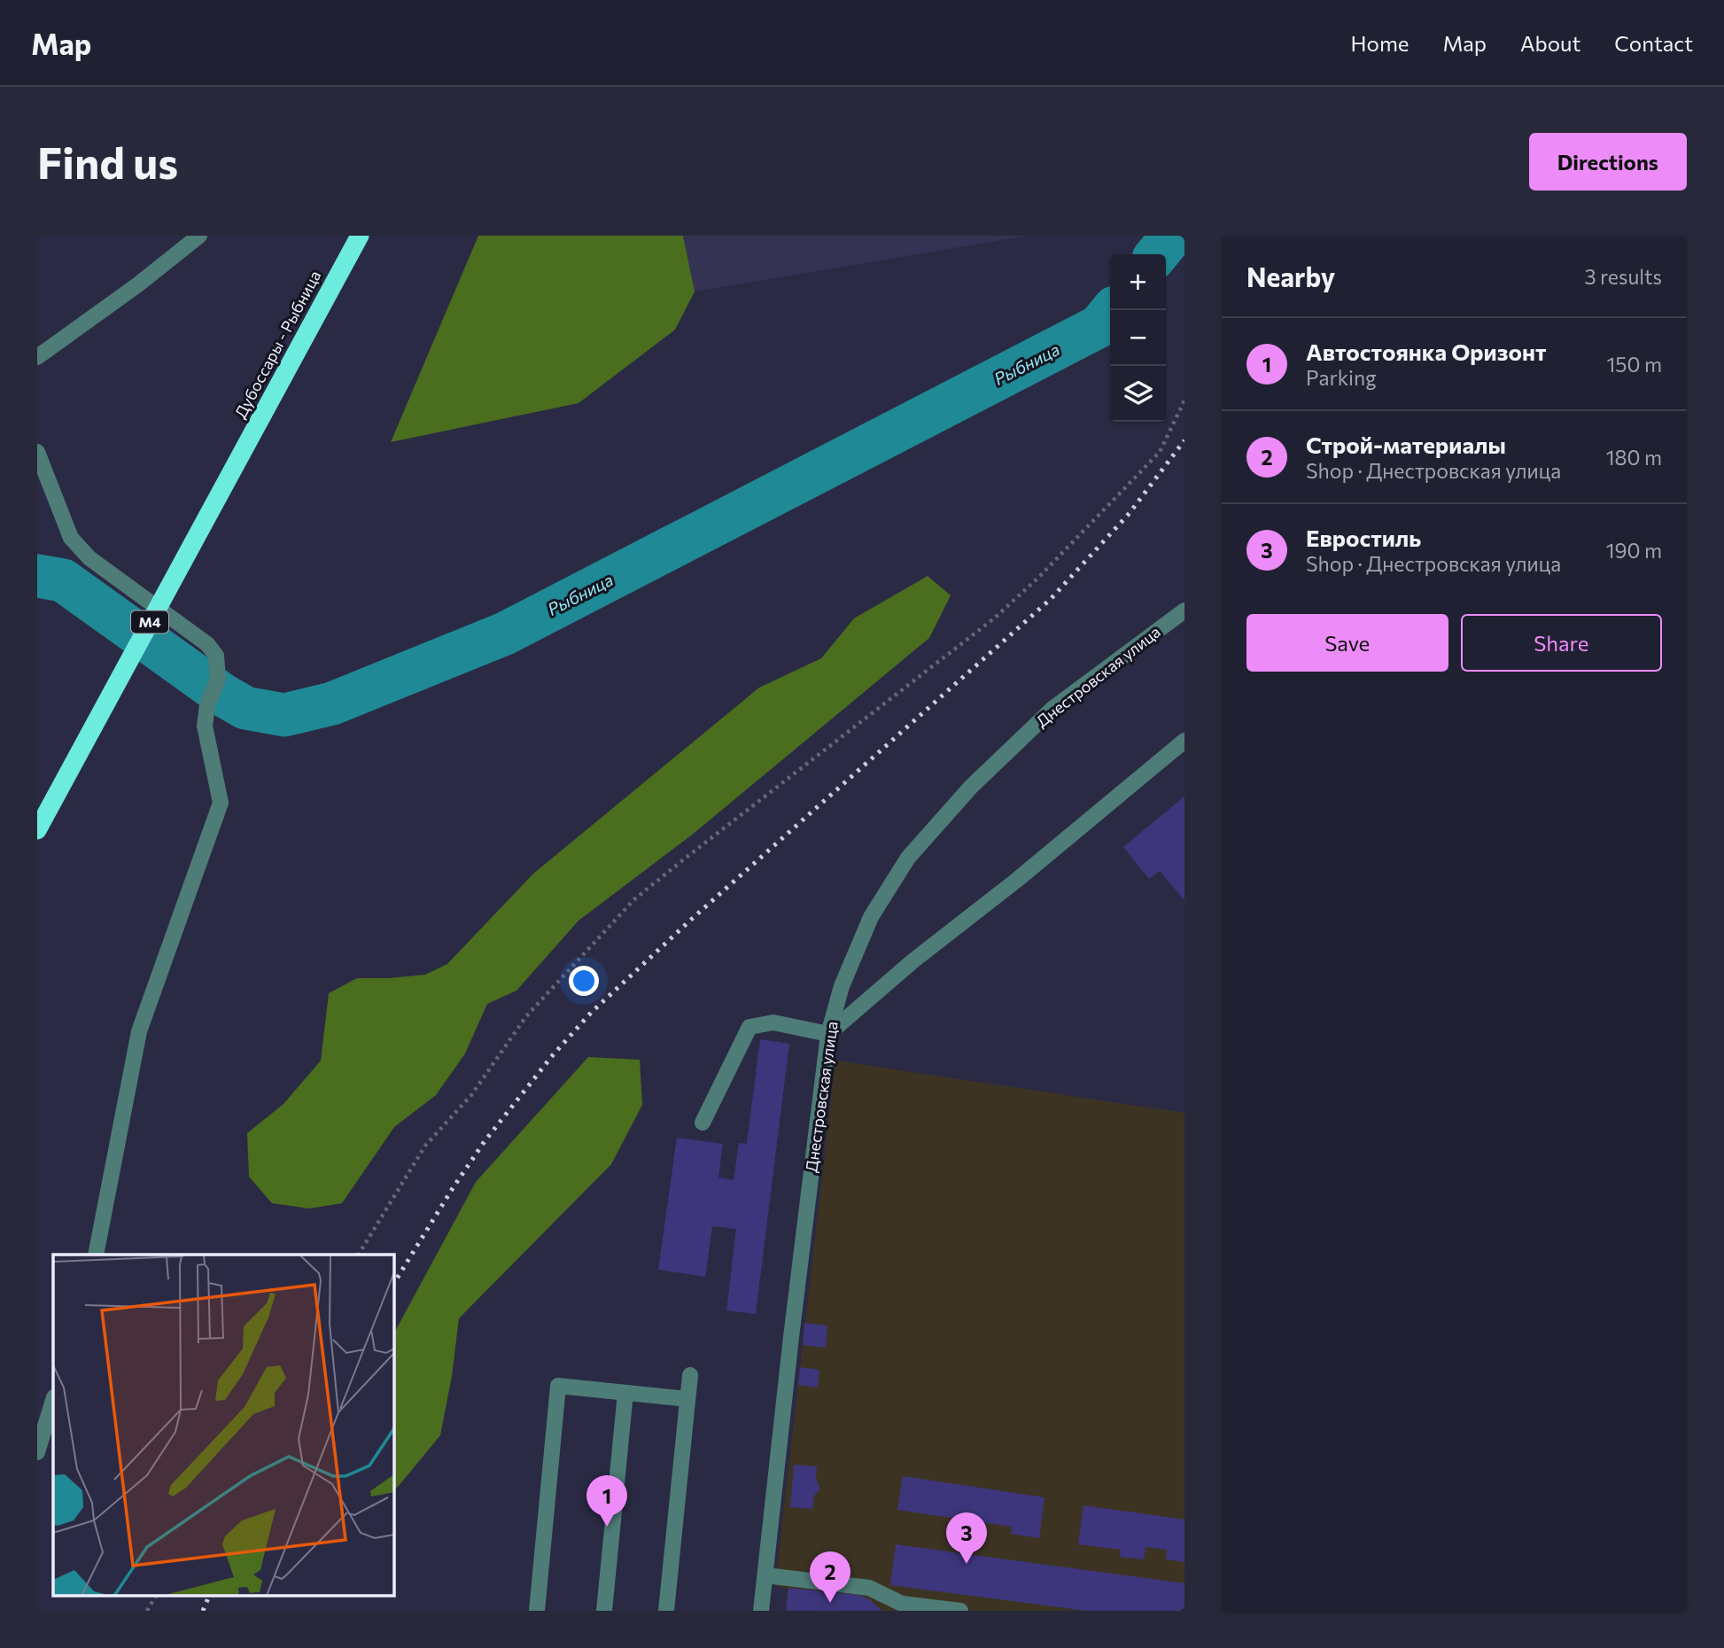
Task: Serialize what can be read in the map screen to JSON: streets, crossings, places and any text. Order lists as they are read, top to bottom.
{
  "streets": {
    "highway": ["Дубоссары - Рыбница", "M4"],
    "street": ["Днестровская улица"]
  },
  "water": ["Рыбница"],
  "page": {
    "header": "Map",
    "nav": [
      "Home",
      "Map",
      "About",
      "Contact"
    ],
    "buttons": [
      "Directions",
      ["Save", "Share"]
    ],
    "title": "Find us",
    "heading": ["Nearby", "3 results"],
    "map_buttons": ["+", "−"],
    "list": [
      {
        "mark": "1",
        "name": "Автостоянка Оризонт",
        "note": "Parking",
        "value": "150 m"
      },
      {
        "mark": "2",
        "name": "Строй-материалы",
        "note": "Shop · Днестровская улица",
        "value": "180 m"
      },
      {
        "mark": "3",
        "name": "Евростиль",
        "note": "Shop · Днестровская улица",
        "value": "190 m"
      }
    ],
    "pins": ["1", "3", "2"]
  }
}
